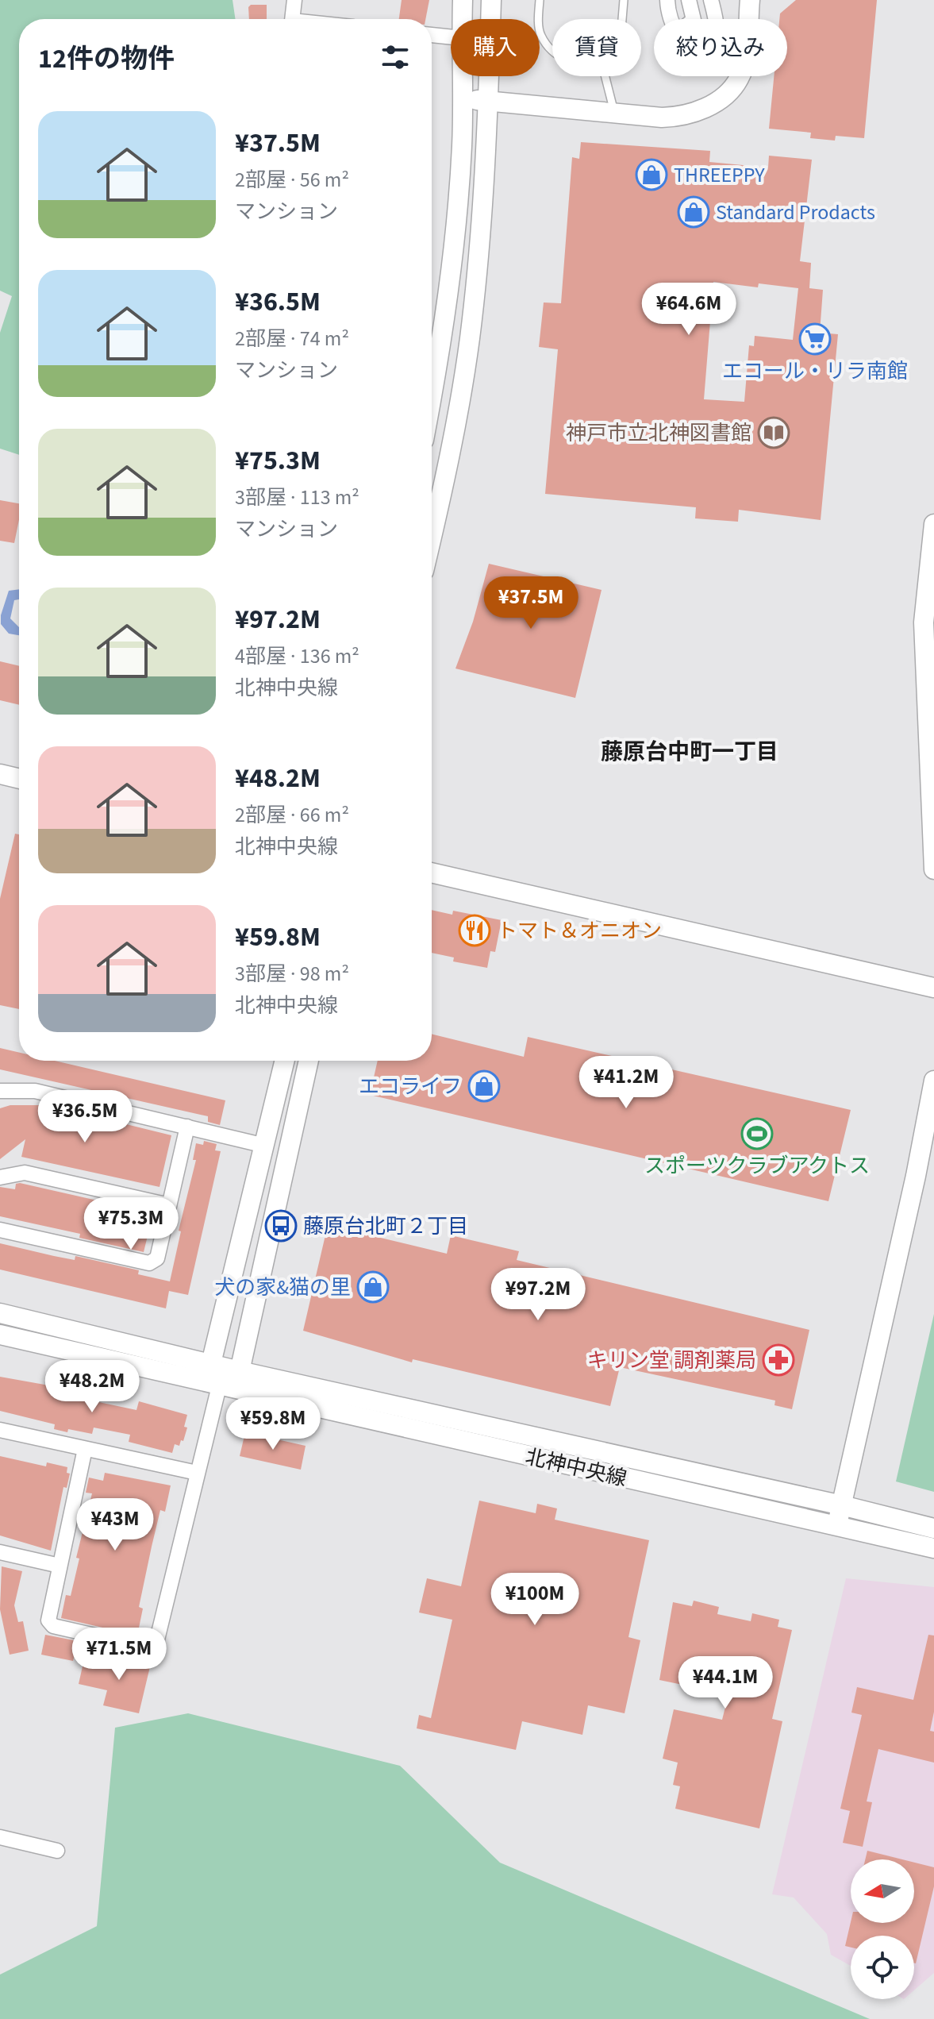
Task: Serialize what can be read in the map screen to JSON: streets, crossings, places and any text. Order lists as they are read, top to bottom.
{
  "streets": {
    "street": ["北神中央線"]
  },
  "districts": ["藤原台中町一丁目"],
  "places": {
    "shop": [
      "THREEPPY",
      "Standard Prodacts",
      "エコライフ",
      "犬の家&猫の里"
    ],
    "supermarket": ["エコール・リラ南館"],
    "library": ["神戸市立北神図書館"],
    "restaurant": ["トマト＆オニオン"],
    "sports": ["スポーツクラブアクトス"],
    "bus stop": ["藤原台北町２丁目"],
    "pharmacy": ["キリン堂 調剤薬局"]
  },
  "north": "left",
  "page": {
    "chip": ["購入", "賃貸", "絞り込み"],
    "heading": "12件の物件",
    "list": [
      {
        "name": "¥37.5M",
        "note": "2部屋 · 56 m² · マンション"
      },
      {
        "name": "¥36.5M",
        "note": "2部屋 · 74 m² · マンション"
      },
      {
        "name": "¥75.3M",
        "note": "3部屋 · 113 m² · マンション"
      },
      {
        "name": "¥97.2M",
        "note": "4部屋 · 136 m² · 北神中央線"
      },
      {
        "name": "¥48.2M",
        "note": "2部屋 · 66 m² · 北神中央線"
      },
      {
        "name": "¥59.8M",
        "note": "3部屋 · 98 m² · 北神中央線"
      }
    ],
    "price": [
      "¥64.6M",
      "¥37.5M",
      "¥41.2M",
      "¥36.5M",
      "¥75.3M",
      "¥97.2M",
      "¥48.2M",
      "¥59.8M",
      "¥43M",
      "¥100M",
      "¥71.5M",
      "¥44.1M"
    ]
  }
}
